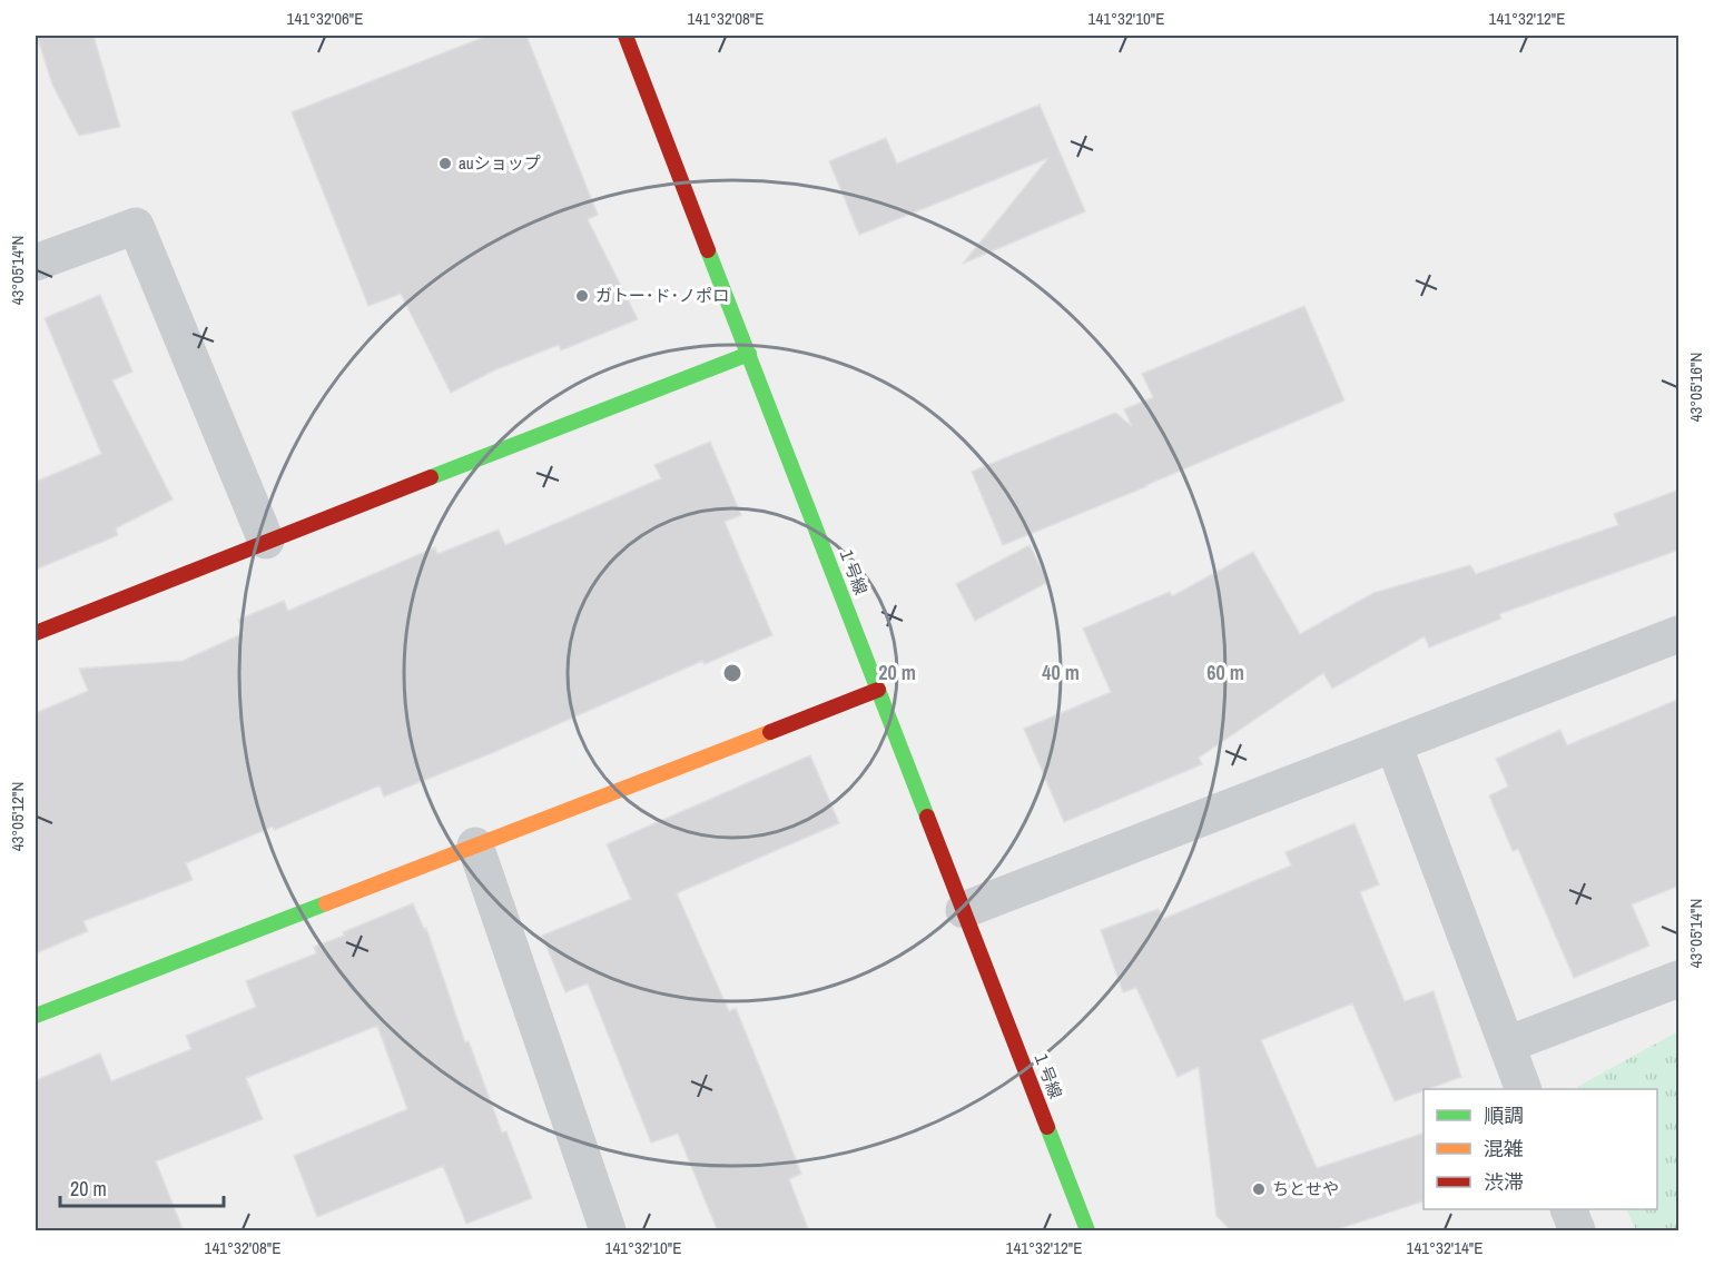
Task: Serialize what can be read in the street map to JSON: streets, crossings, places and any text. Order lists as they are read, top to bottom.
{
  "streets": {
    "street": ["１号線"]
  },
  "places": ["auショップ", "ガトー･ド･ノポロ", "ちとせや"],
  "legend": ["順調", "混雑", "渋滞"],
  "scale_bar": "20 m",
  "coordinates": [
    "141°32'06\"E",
    "141°32'08\"E",
    "141°32'10\"E",
    "141°32'12\"E",
    "43°05'14\"N",
    "43°05'16\"N",
    "43°05'12\"N",
    "141°32'14\"E"
  ],
  "rings": ["20 m", "40 m", "60 m"]
}
